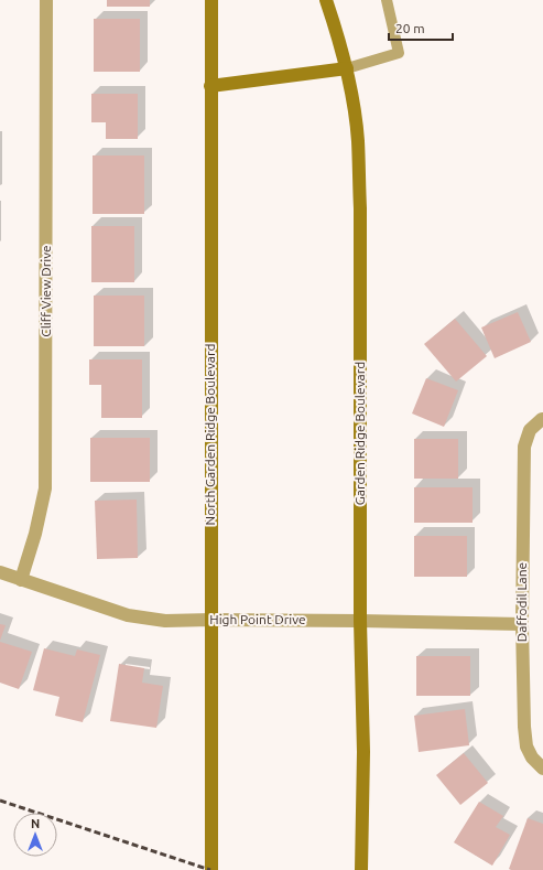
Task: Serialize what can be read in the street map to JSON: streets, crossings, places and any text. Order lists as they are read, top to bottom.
{
  "streets": {
    "main road": ["Garden Ridge Boulevard", "North Garden Ridge Boulevard"],
    "street": ["Cliff View Drive", "Daffodil Lane", "High Point Drive"]
  },
  "crossings": [
    ["Cliff View Drive", "High Point Drive"],
    ["Garden Ridge Boulevard", "High Point Drive"],
    ["North Garden Ridge Boulevard", "High Point Drive"],
    ["Daffodil Lane", "High Point Drive"]
  ],
  "scale_bar": "20 m",
  "north": "top"
}
